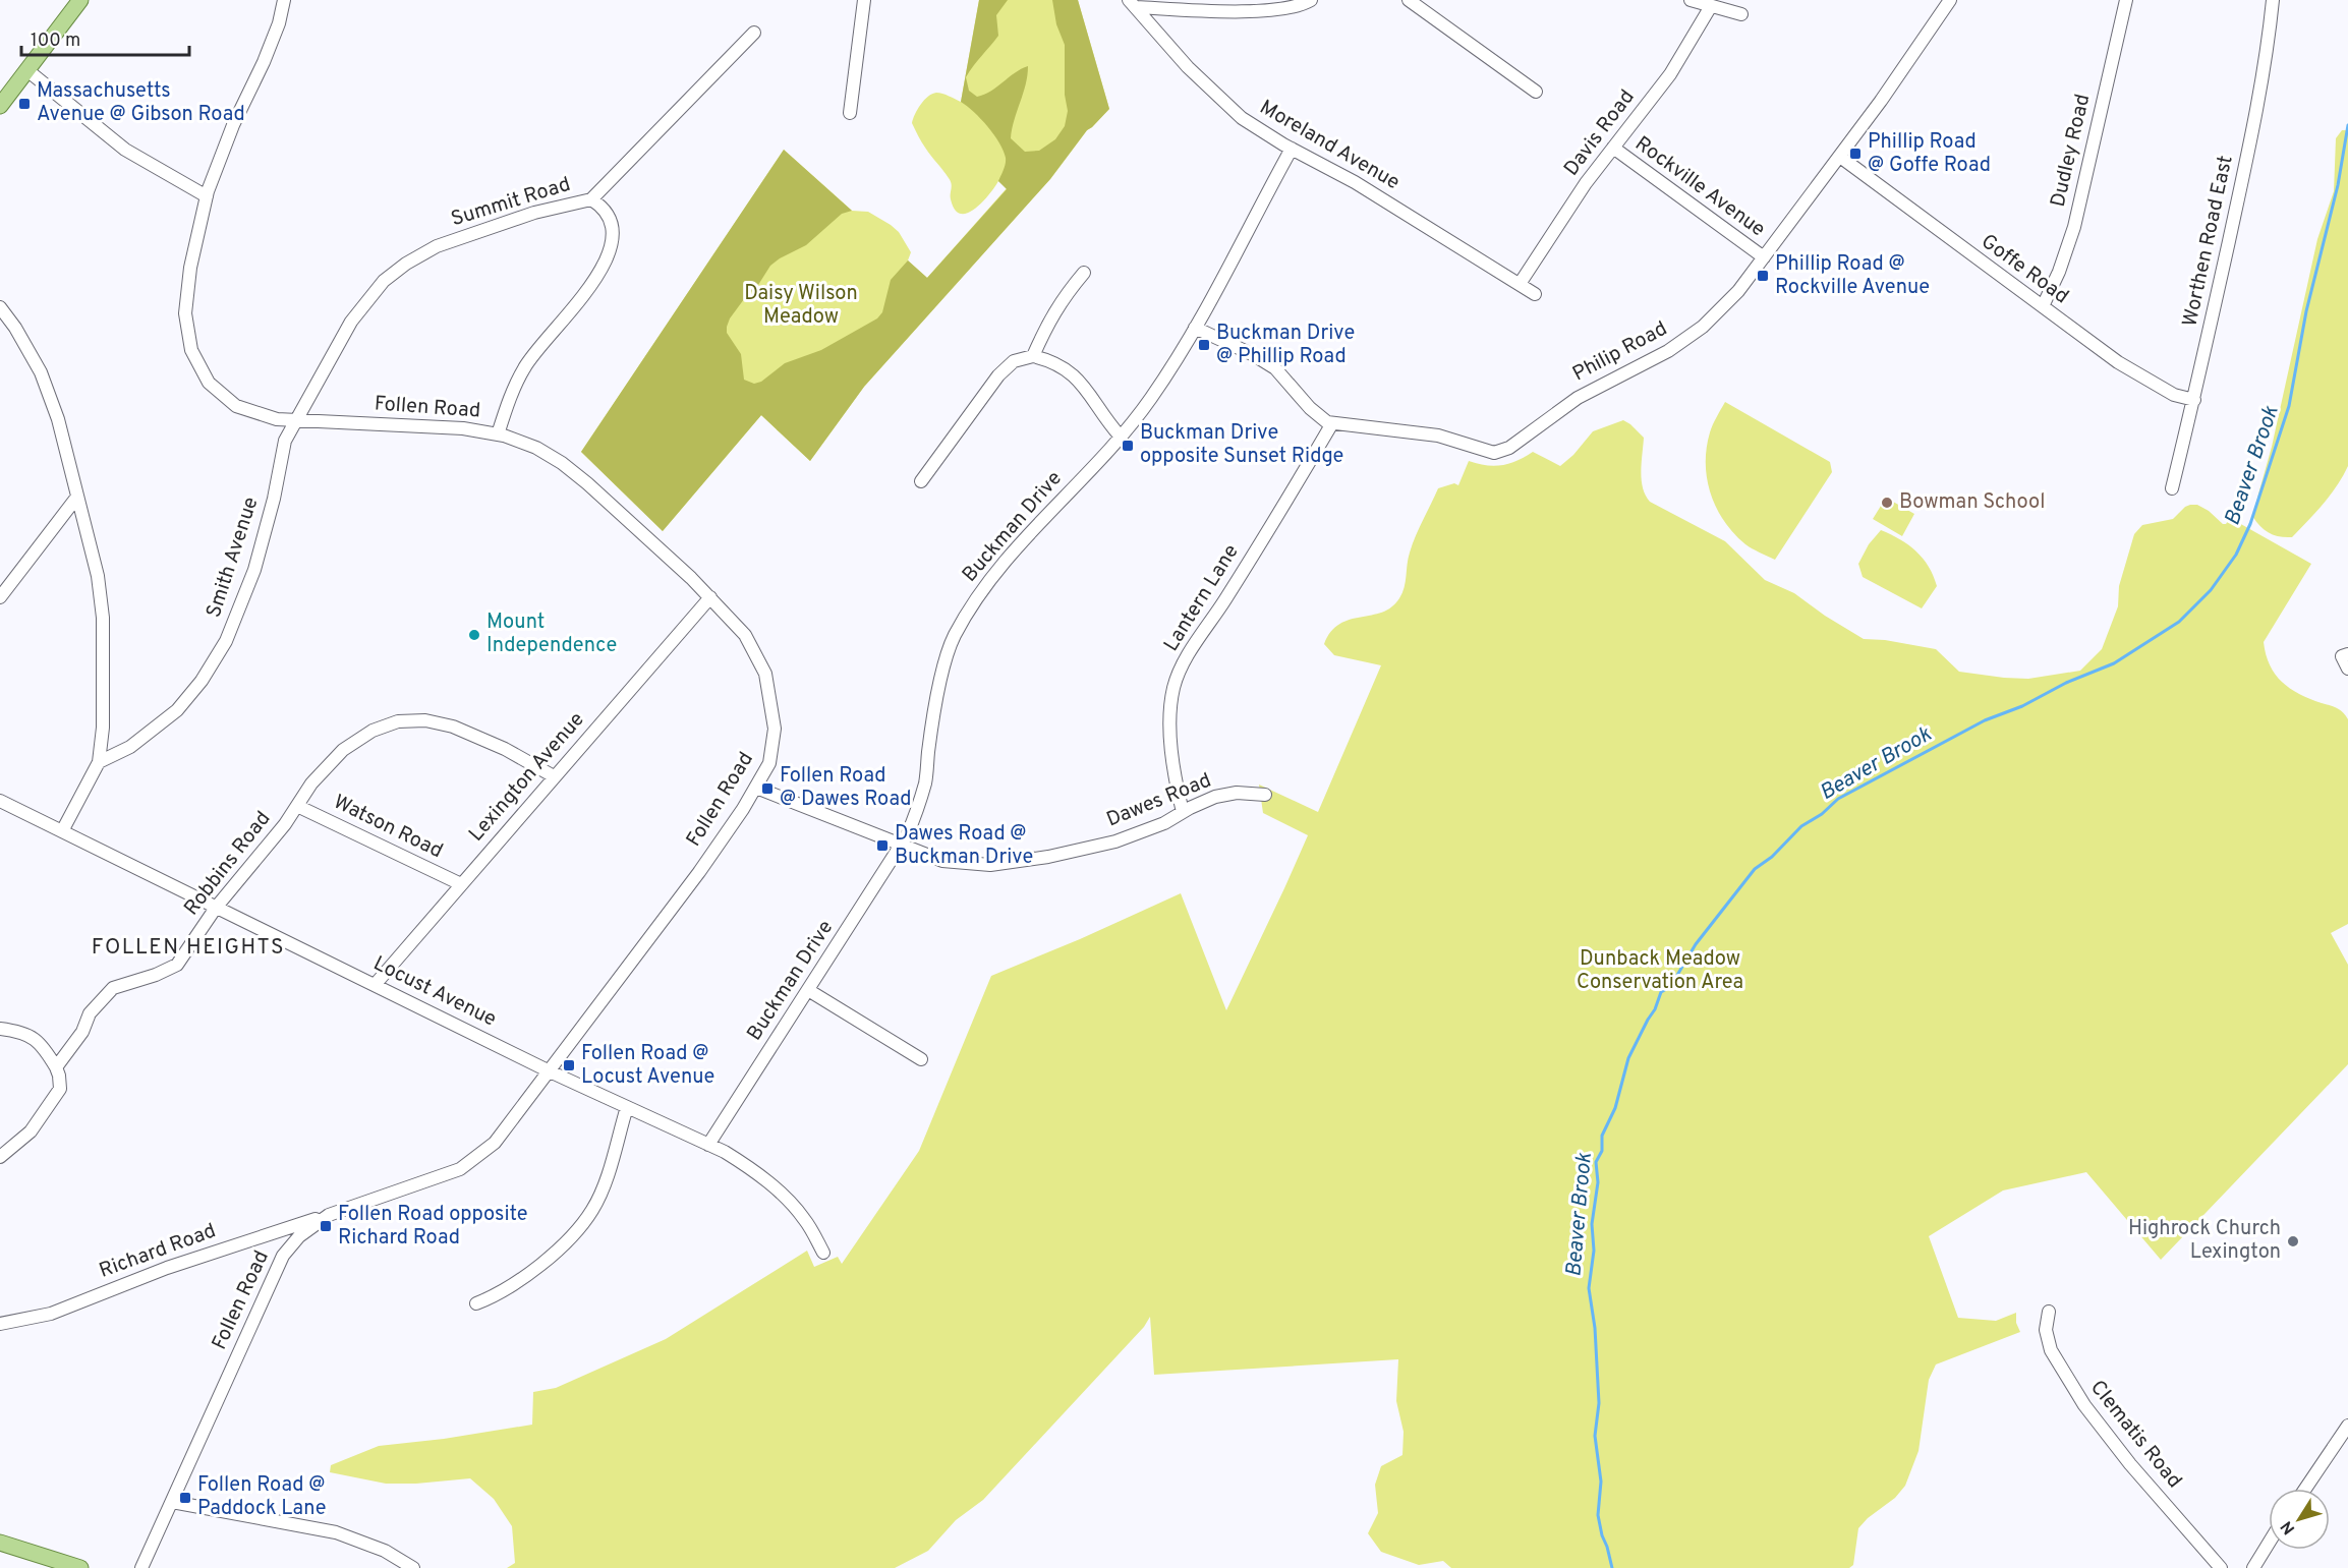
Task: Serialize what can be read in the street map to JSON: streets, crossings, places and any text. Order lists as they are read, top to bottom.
{
  "streets": {
    "street": [
      "Davis Road",
      "Moreland Avenue",
      "Dudley Road",
      "Rockville Avenue",
      "Summit Road",
      "Worthen Road East",
      "Goffe Road",
      "Philip Road",
      "Follen Road",
      "Buckman Drive",
      "Smith Avenue",
      "Lantern Lane",
      "Lexington Avenue",
      "Dawes Road",
      "Watson Road",
      "Robbins Road",
      "Locust Avenue",
      "Richard Road",
      "Clematis Road"
    ]
  },
  "crossings": [
    ["Davis Road", "Moreland Avenue"],
    ["Davis Road", "Rockville Avenue"],
    ["Moreland Avenue", "Buckman Drive"],
    ["Dudley Road", "Goffe Road"],
    ["Rockville Avenue", "Philip Road"],
    ["Summit Road", "Follen Road"],
    ["Summit Road", "Smith Avenue"],
    ["Worthen Road East", "Goffe Road"],
    ["Goffe Road", "Philip Road"],
    ["Philip Road", "Buckman Drive"],
    ["Philip Road", "Lantern Lane"],
    ["Follen Road", "Smith Avenue"],
    ["Follen Road", "Lexington Avenue"],
    ["Follen Road", "Dawes Road"],
    ["Follen Road", "Locust Avenue"],
    ["Follen Road", "Richard Road"],
    ["Buckman Drive", "Dawes Road"],
    ["Buckman Drive", "Locust Avenue"],
    ["Lantern Lane", "Dawes Road"],
    ["Lexington Avenue", "Watson Road"],
    ["Lexington Avenue", "Robbins Road"],
    ["Lexington Avenue", "Locust Avenue"],
    ["Watson Road", "Robbins Road"],
    ["Robbins Road", "Locust Avenue"]
  ],
  "districts": ["FOLLEN HEIGHTS"],
  "water": ["Beaver Brook"],
  "parks": ["Daisy Wilson Meadow", "Dunback Meadow Conservation Area"],
  "places": {
    "transit": [
      "Massachusetts Avenue @ Gibson Road",
      "Phillip Road @ Goffe Road",
      "Phillip Road @ Rockville Avenue",
      "Buckman Drive @ Phillip Road",
      "Buckman Drive opposite Sunset Ridge",
      "Follen Road @ Dawes Road",
      "Dawes Road @ Buckman Drive",
      "Follen Road @ Locust Avenue",
      "Follen Road opposite Richard Road",
      "Follen Road @ Paddock Lane"
    ],
    "other": ["Bowman School", "Mount Independence", "Highrock Church Lexington"]
  },
  "scale_bar": "100 m",
  "north": "bottom left"
}
